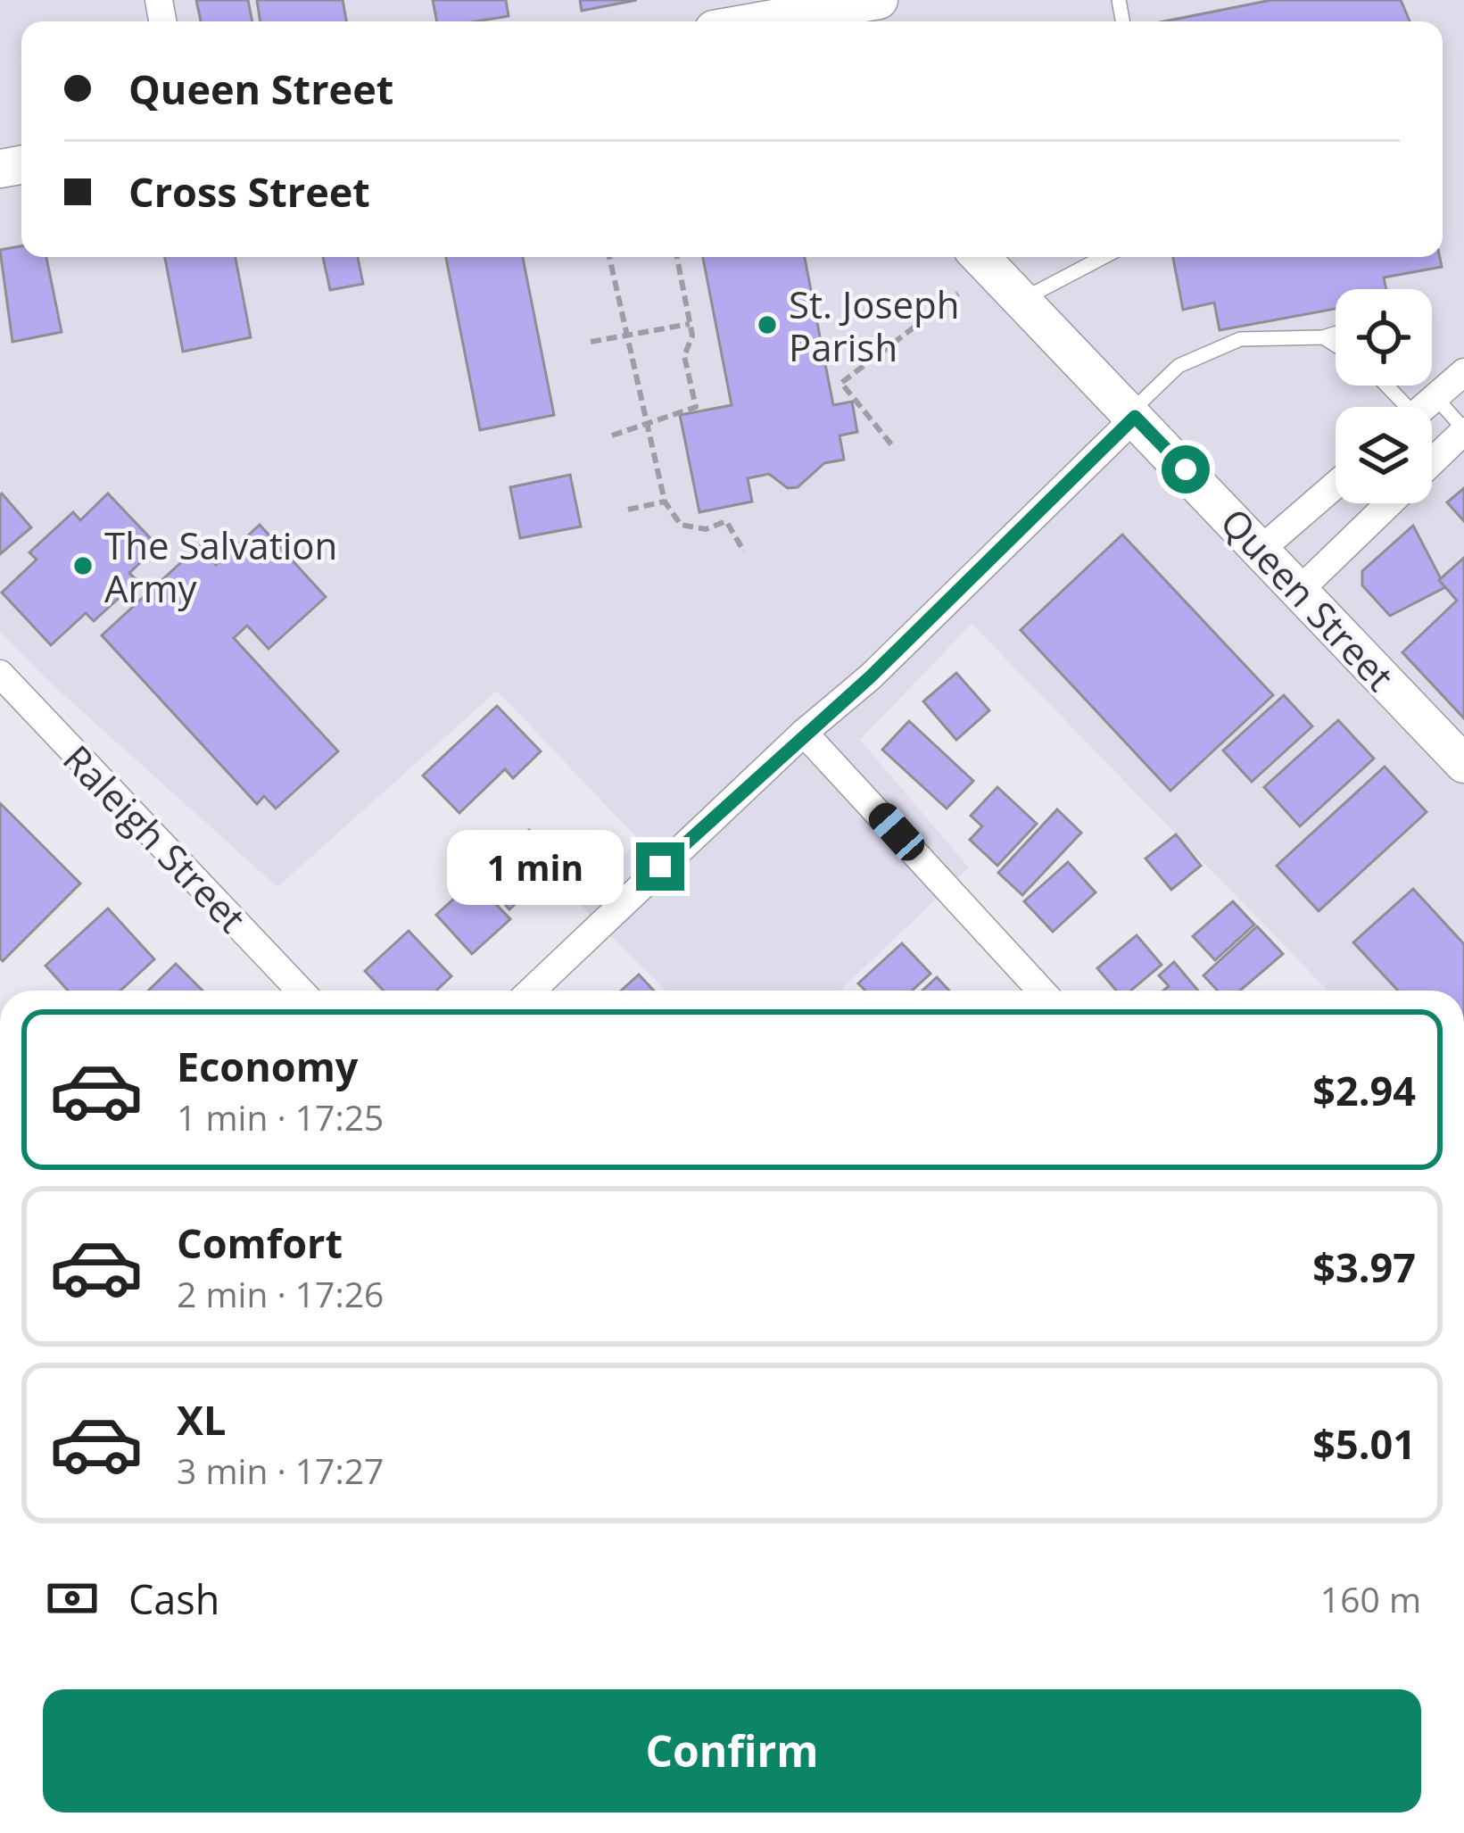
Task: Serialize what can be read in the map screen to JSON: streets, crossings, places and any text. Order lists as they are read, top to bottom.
{
  "streets": {
    "street": ["Queen Street", "Raleigh Street"]
  },
  "places": ["St. Joseph Parish", "The Salvation Army"],
  "page": {
    "banner": ["Queen Street", "Cross Street"],
    "bubble": "1 min",
    "list": [
      {
        "name": "Economy",
        "note": "1 min · 17:25",
        "value": "$2.94"
      },
      {
        "name": "Comfort",
        "note": "2 min · 17:26",
        "value": "$3.97"
      },
      {
        "name": "XL",
        "note": "3 min · 17:27",
        "value": "$5.01"
      }
    ],
    "pay": ["Cash", "160 m"],
    "buttons": "Confirm"
  }
}
